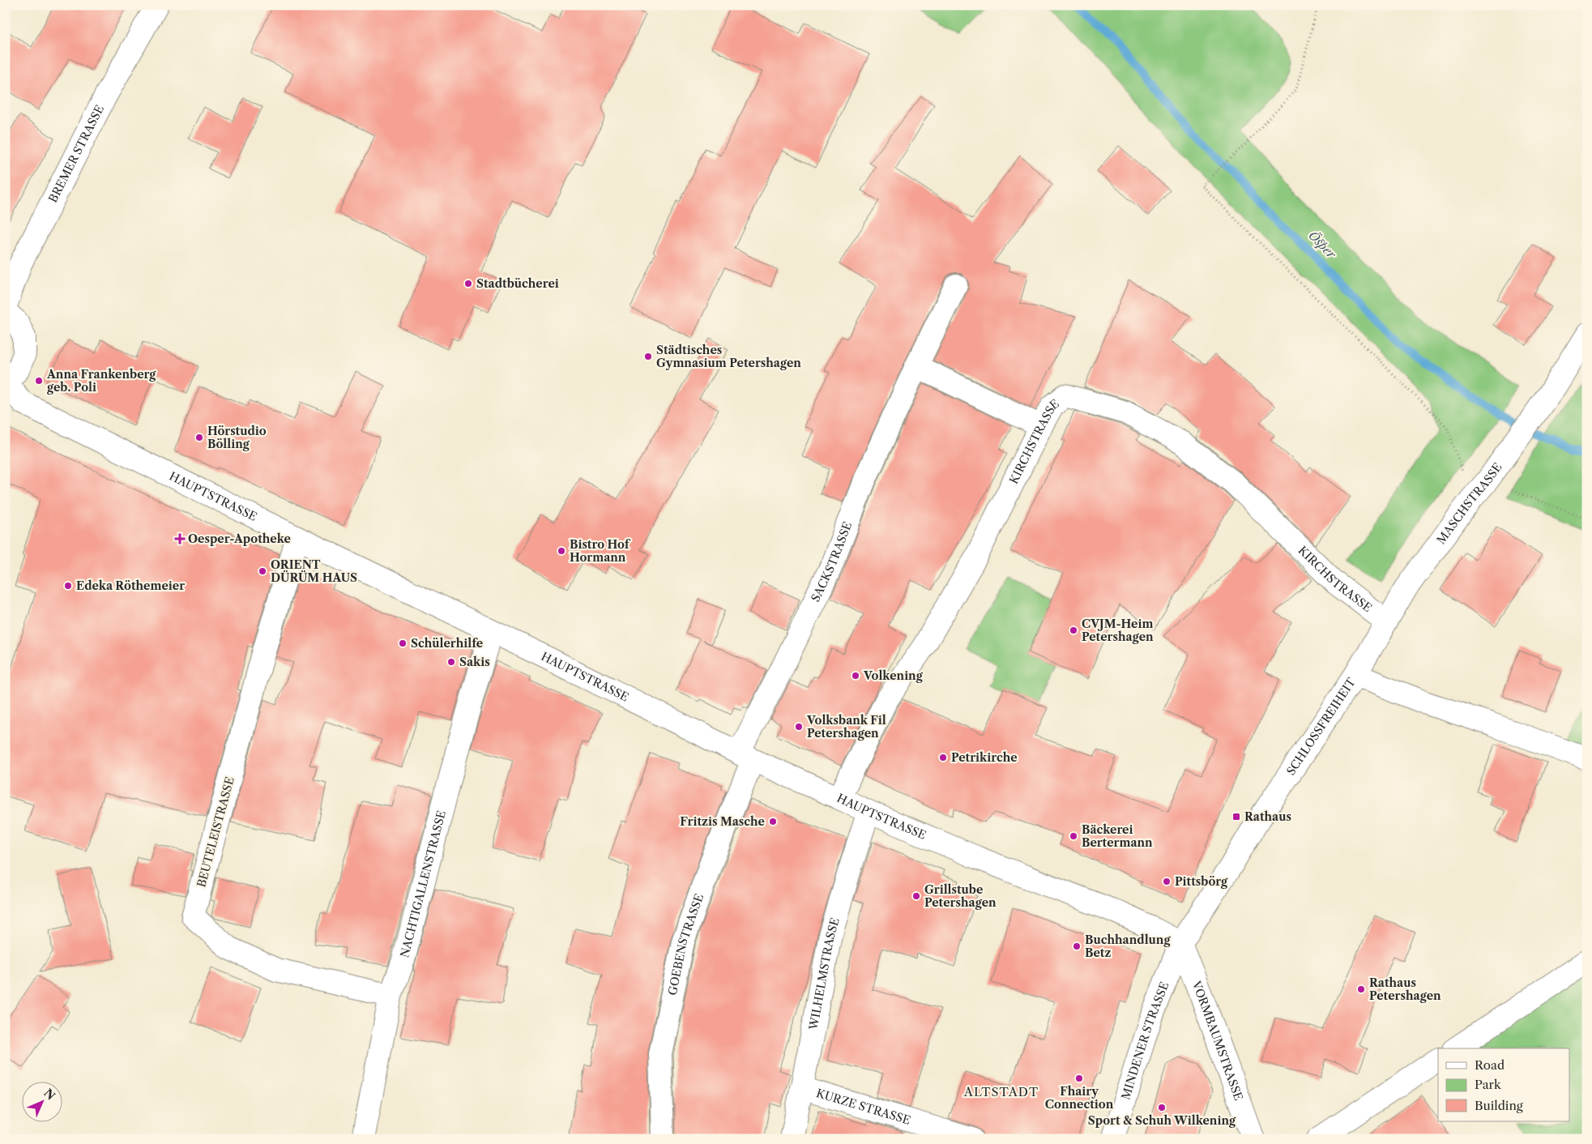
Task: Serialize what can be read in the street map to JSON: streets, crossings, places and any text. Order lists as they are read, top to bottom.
{
  "streets": {
    "street": [
      "BREMER STRASSE",
      "KIRCHSTRASSE",
      "HAUPTSTRASSE",
      "MASCHSTRASSE",
      "SACKSTRASSE",
      "SCHLOSSFREIHEIT",
      "BEUTELEISTRASSE",
      "NACHTIGALLENSTRASSE",
      "GOEBENSTRASSE",
      "WILHELMSTRASSE",
      "MINDENER STRASSE",
      "VORMBAUMSTRASSE",
      "KURZE STRASSE"
    ]
  },
  "crossings": [
    ["KIRCHSTRASSE", "HAUPTSTRASSE"],
    ["KIRCHSTRASSE", "MASCHSTRASSE"],
    ["HAUPTSTRASSE", "SACKSTRASSE"],
    ["HAUPTSTRASSE", "SCHLOSSFREIHEIT"],
    ["HAUPTSTRASSE", "BEUTELEISTRASSE"],
    ["HAUPTSTRASSE", "NACHTIGALLENSTRASSE"],
    ["HAUPTSTRASSE", "GOEBENSTRASSE"],
    ["HAUPTSTRASSE", "WILHELMSTRASSE"],
    ["HAUPTSTRASSE", "MINDENER STRASSE"],
    ["HAUPTSTRASSE", "VORMBAUMSTRASSE"],
    ["MASCHSTRASSE", "SCHLOSSFREIHEIT"],
    ["SACKSTRASSE", "GOEBENSTRASSE"],
    ["SCHLOSSFREIHEIT", "MINDENER STRASSE"],
    ["SCHLOSSFREIHEIT", "VORMBAUMSTRASSE"],
    ["BEUTELEISTRASSE", "NACHTIGALLENSTRASSE"],
    ["WILHELMSTRASSE", "KURZE STRASSE"],
    ["MINDENER STRASSE", "VORMBAUMSTRASSE"]
  ],
  "districts": ["ALTSTADT"],
  "water": ["Ösper"],
  "places": {
    "other": [
      "Stadtbücherei",
      "Städtisches Gymnasium Petershagen",
      "Anna Frankenberg geb. Poli",
      "Hörstudio Bölling",
      "Bistro Hof Hormann",
      "ORIENT DÜRÜM HAUS",
      "Edeka Röthemeier",
      "CVJM-Heim Petershagen",
      "Schülerhilfe",
      "Sakis",
      "Volkening",
      "Volksbank Fil Petershagen",
      "Petrikirche",
      "Fritzis Masche",
      "Bäckerei Bertermann",
      "Pittsbörg",
      "Grillstube Petershagen",
      "Buchhandlung Betz",
      "Rathaus Petershagen",
      "Fhairy Connection",
      "Sport & Schuh Wilkening"
    ],
    "health": ["Oesper-Apotheke"],
    "transit": ["Rathaus"]
  },
  "legend": ["Road", "Park", "Building"],
  "north": "top right"
}
